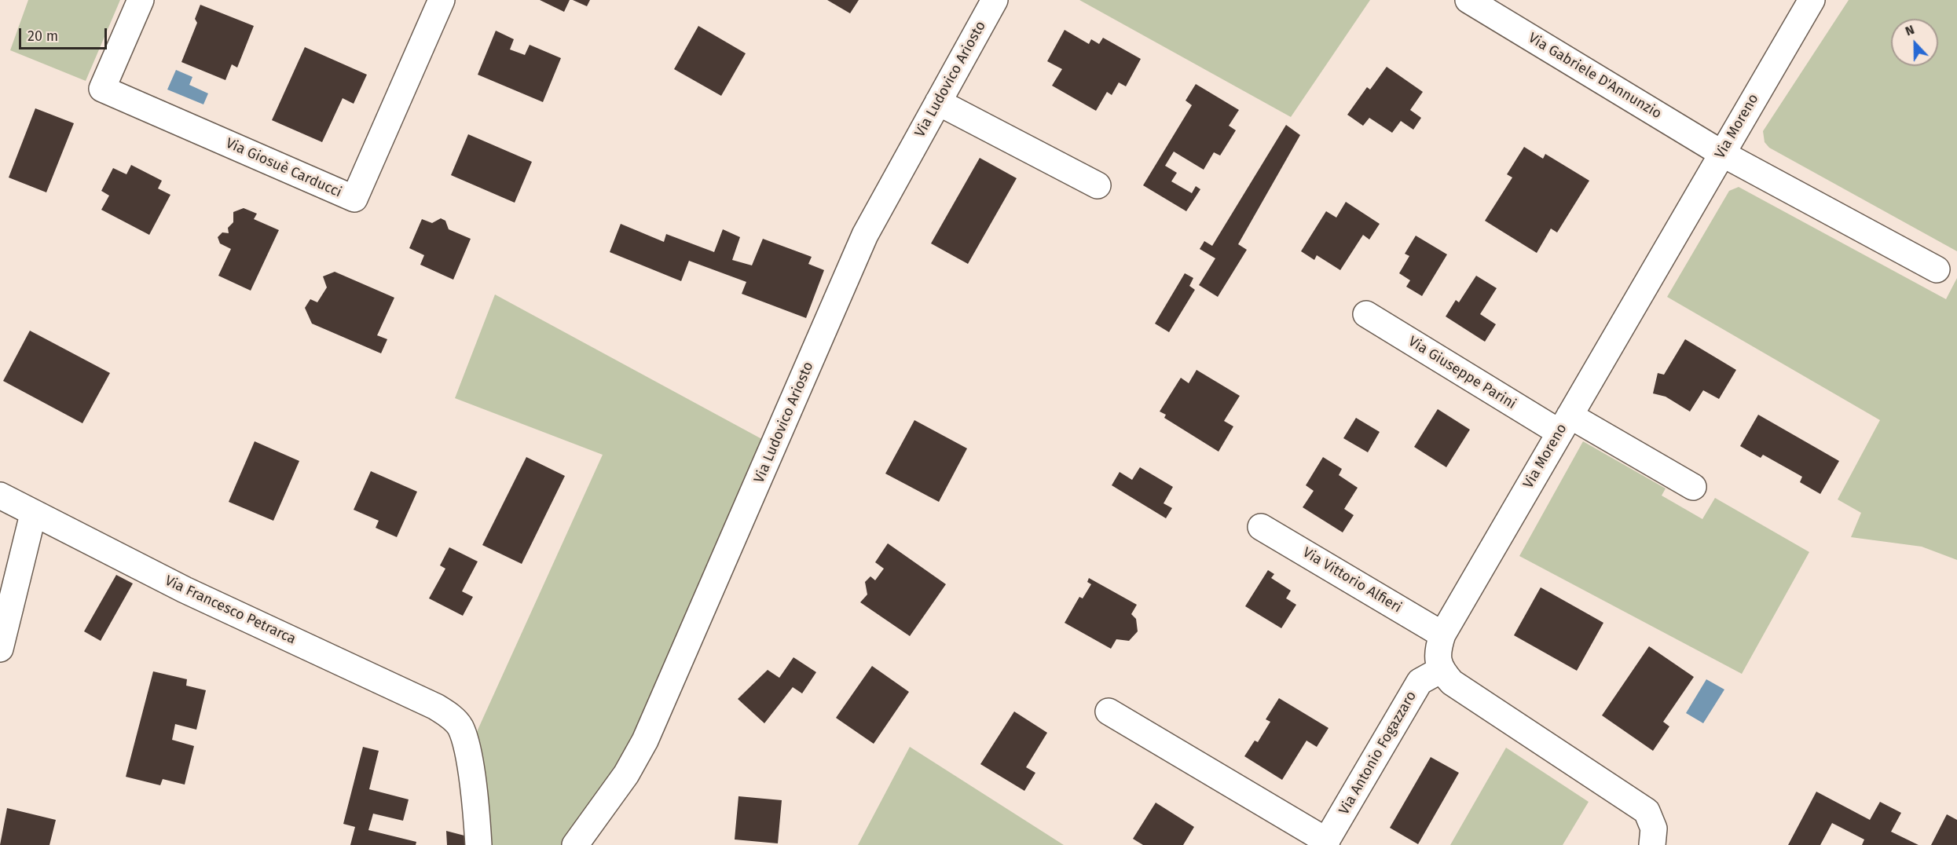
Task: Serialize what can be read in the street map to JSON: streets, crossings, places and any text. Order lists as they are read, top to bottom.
{
  "streets": {
    "street": [
      "Via Gabriele D'Annunzio",
      "Via Ludovico Ariosto",
      "Via Moreno",
      "Via Giosuè Carducci",
      "Via Giuseppe Parini",
      "Via Vittorio Alfieri",
      "Via Francesco Petrarca",
      "Via Antonio Fogazzaro"
    ]
  },
  "crossings": [
    ["Via Gabriele D'Annunzio", "Via Moreno"],
    ["Via Moreno", "Via Giuseppe Parini"],
    ["Via Moreno", "Via Vittorio Alfieri"],
    ["Via Moreno", "Via Antonio Fogazzaro"]
  ],
  "scale_bar": "20 m",
  "north": "top"
}
